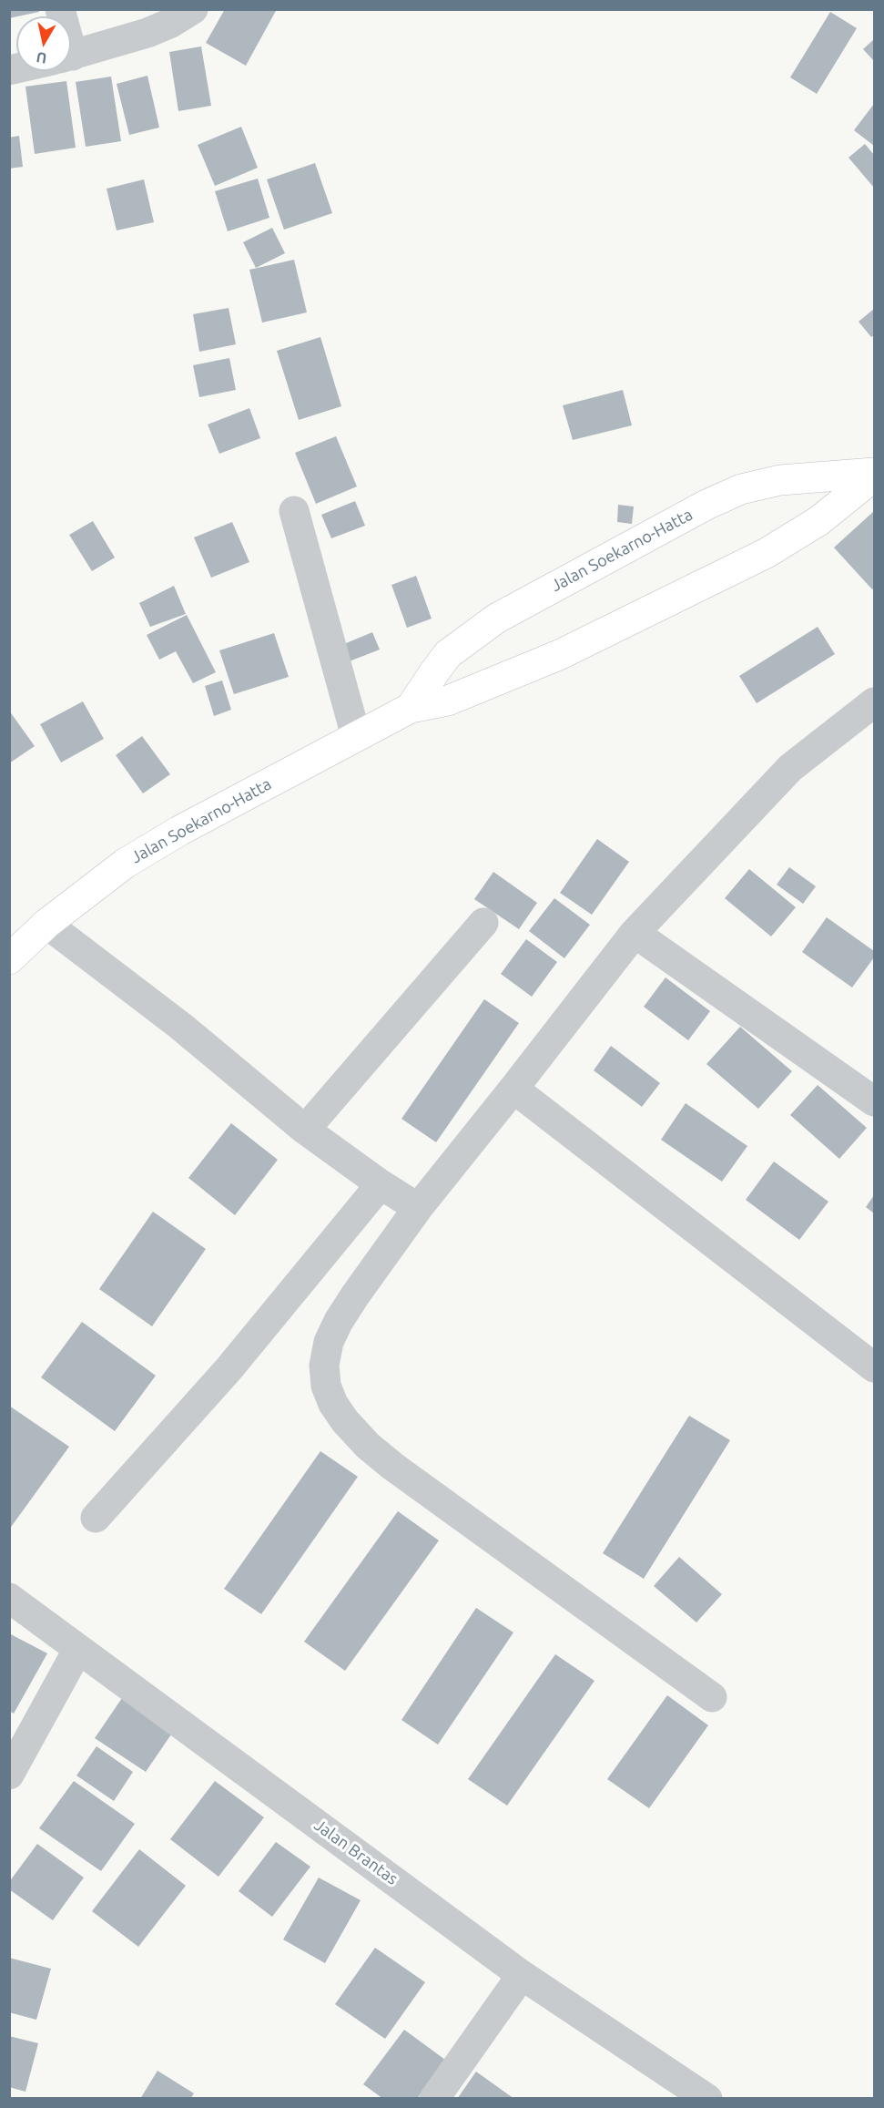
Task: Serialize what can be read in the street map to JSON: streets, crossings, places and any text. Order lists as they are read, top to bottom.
{
  "streets": {
    "highway": ["Jalan Soekarno-Hatta"],
    "street": ["Jalan Brantas"]
  },
  "north": "bottom"
}
